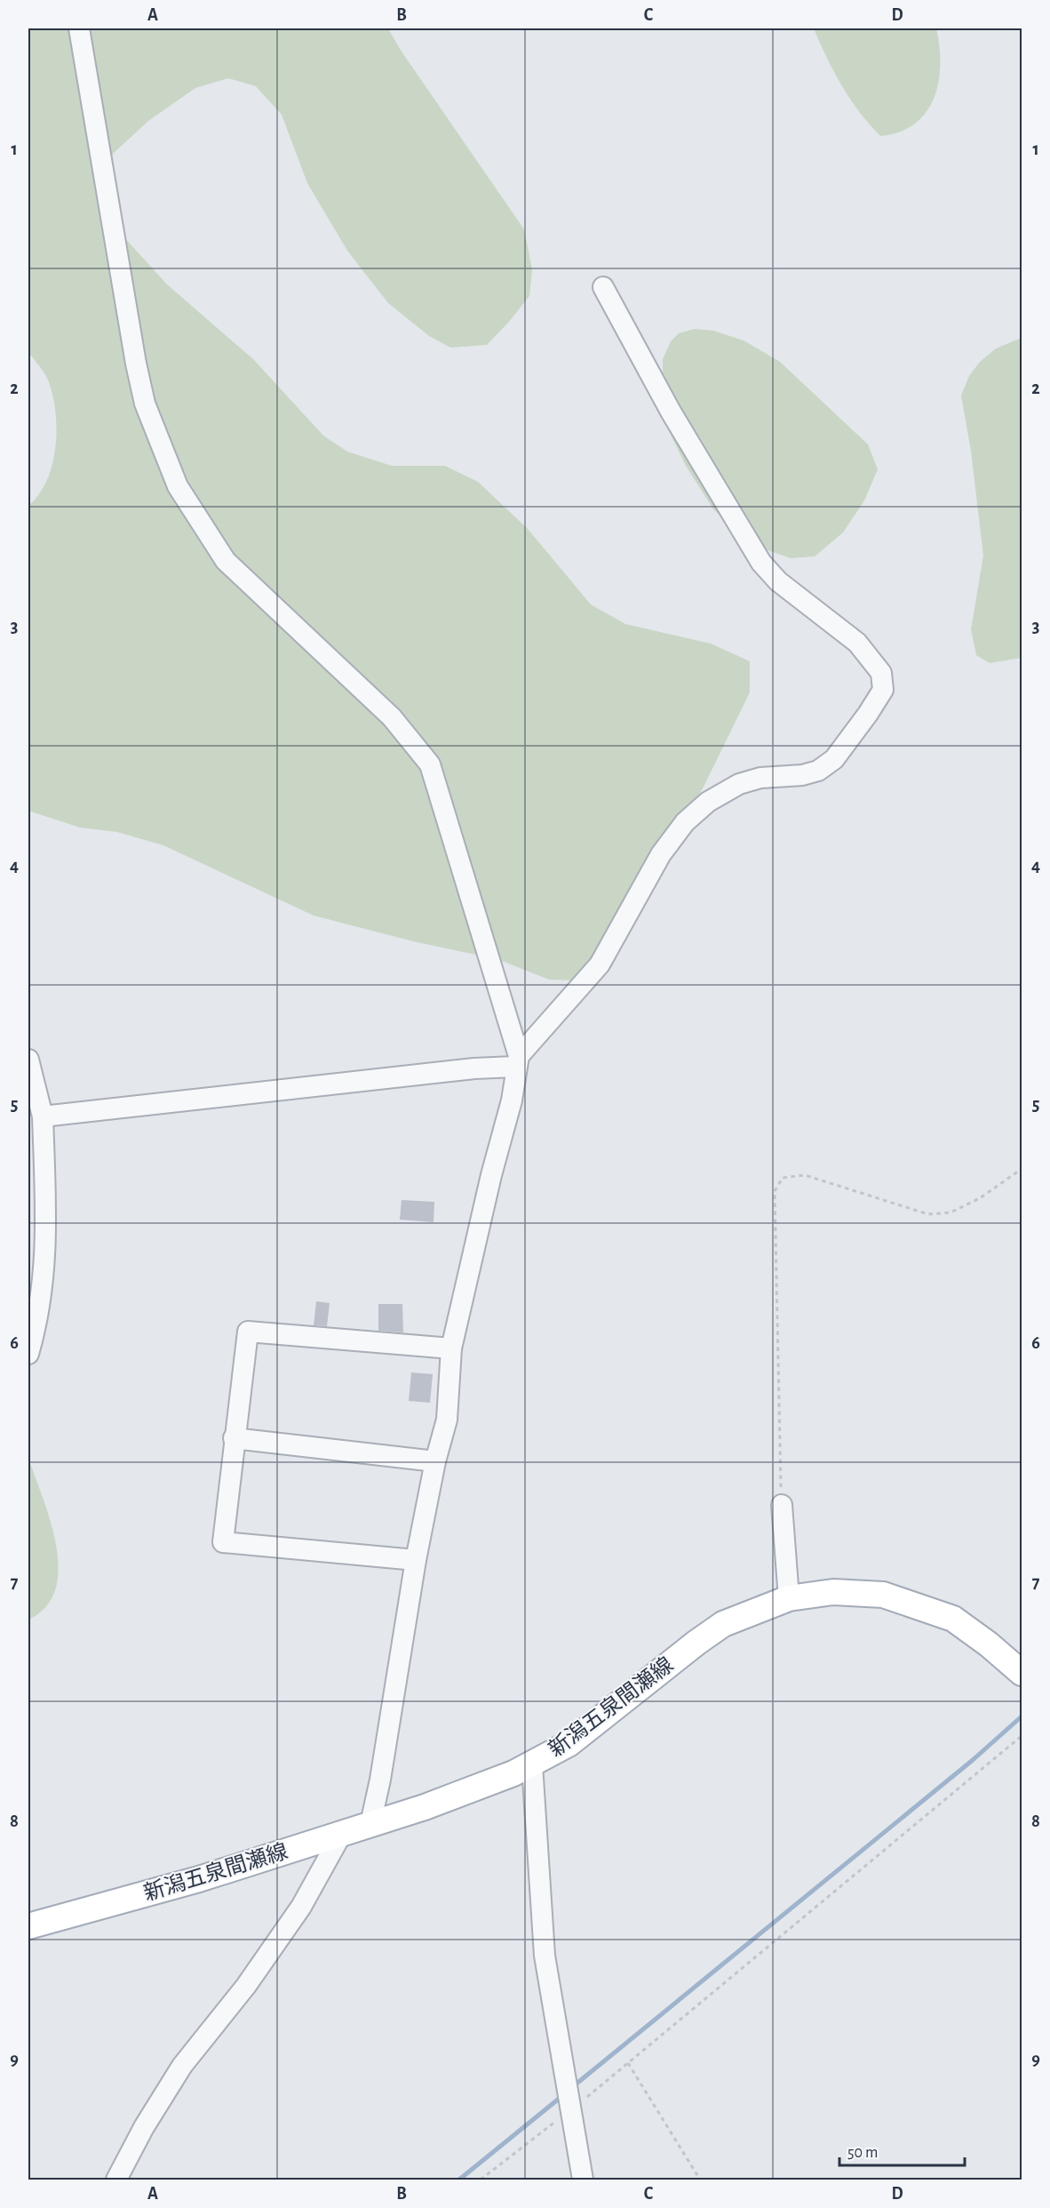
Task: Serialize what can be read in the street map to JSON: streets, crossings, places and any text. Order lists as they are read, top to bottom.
{
  "streets": {
    "main road": ["新潟五泉間瀬線"]
  },
  "scale_bar": "50 m",
  "grid": {
    "columns": [
      "A",
      "B",
      "C",
      "D"
    ],
    "rows": [
      "1",
      "2",
      "3",
      "4",
      "5",
      "6",
      "7",
      "8",
      "9"
    ]
  }
}
